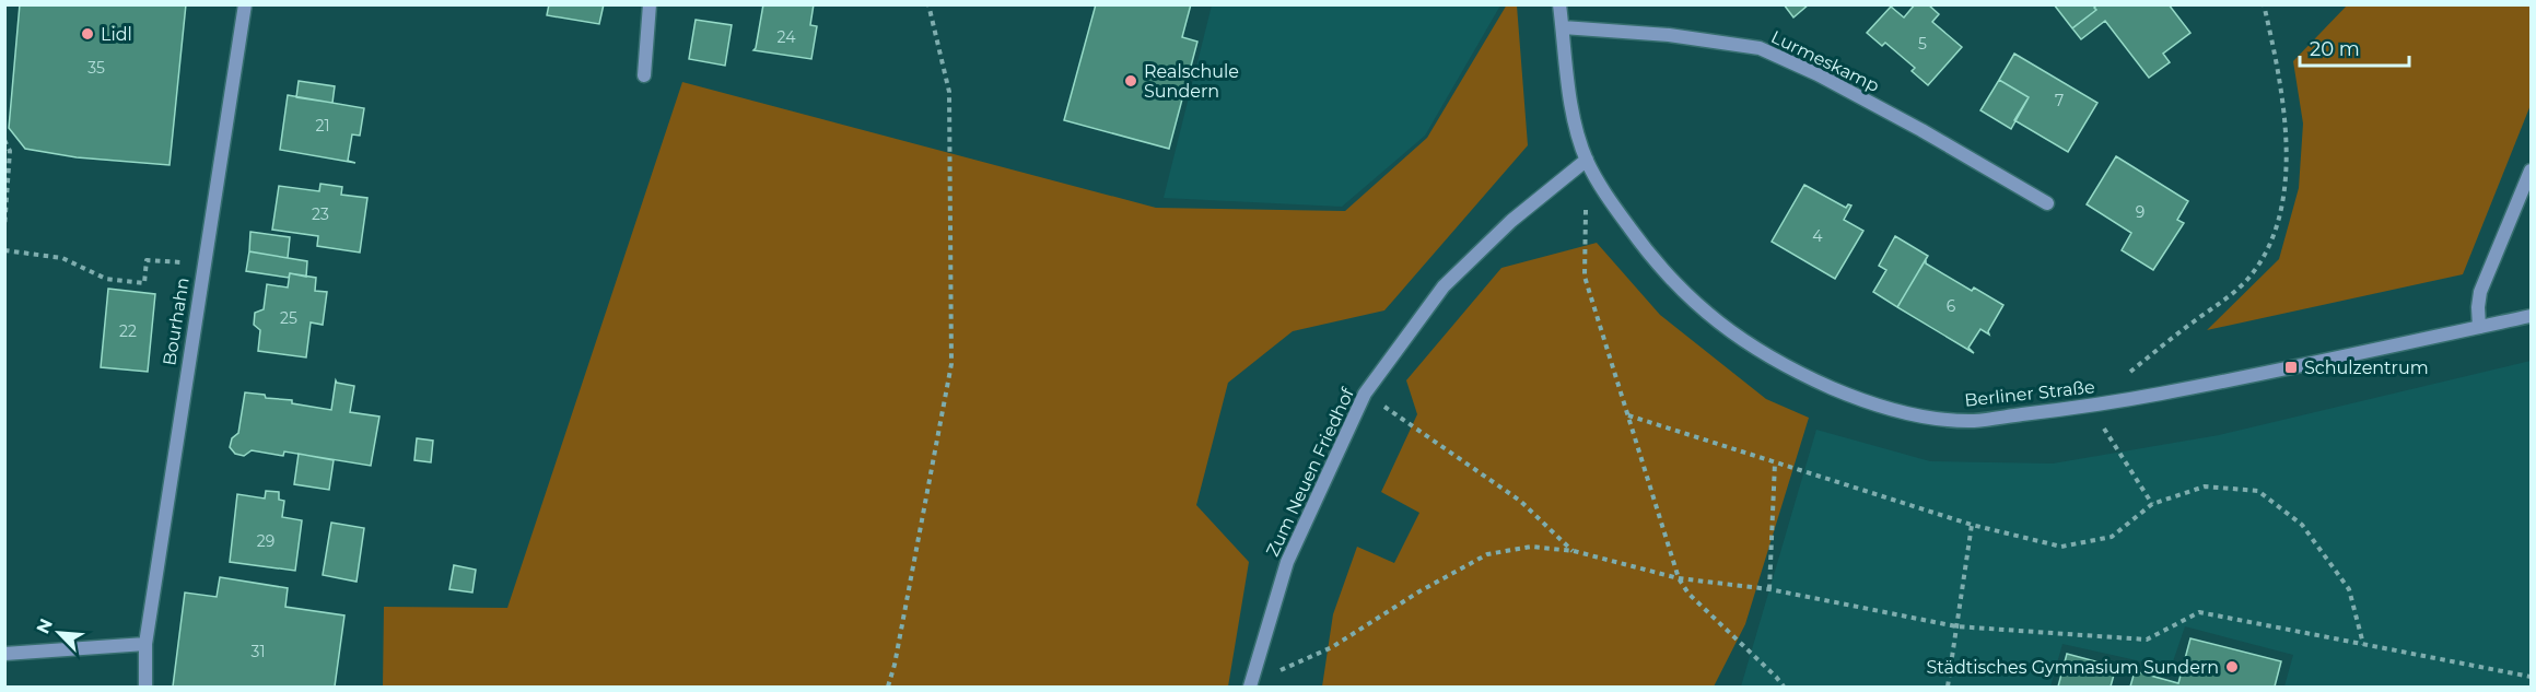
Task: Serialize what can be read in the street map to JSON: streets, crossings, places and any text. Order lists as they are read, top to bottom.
{
  "streets": {
    "street": [
      "Lurmeskamp",
      "Bourhahn",
      "Berliner Straße",
      "Zum Neuen Friedhof"
    ]
  },
  "crossings": [
    ["Lurmeskamp", "Berliner Straße"],
    ["Berliner Straße", "Zum Neuen Friedhof"]
  ],
  "places": {
    "other": ["Lidl", "Realschule Sundern", "Städtisches Gymnasium Sundern"],
    "transit": ["Schulzentrum"]
  },
  "house_numbers": [
    "24",
    "5",
    "35",
    "7",
    "21",
    "9",
    "23",
    "4",
    "6",
    "25",
    "22",
    "29",
    "31"
  ],
  "scale_bar": "20 m",
  "north": "top left"
}
